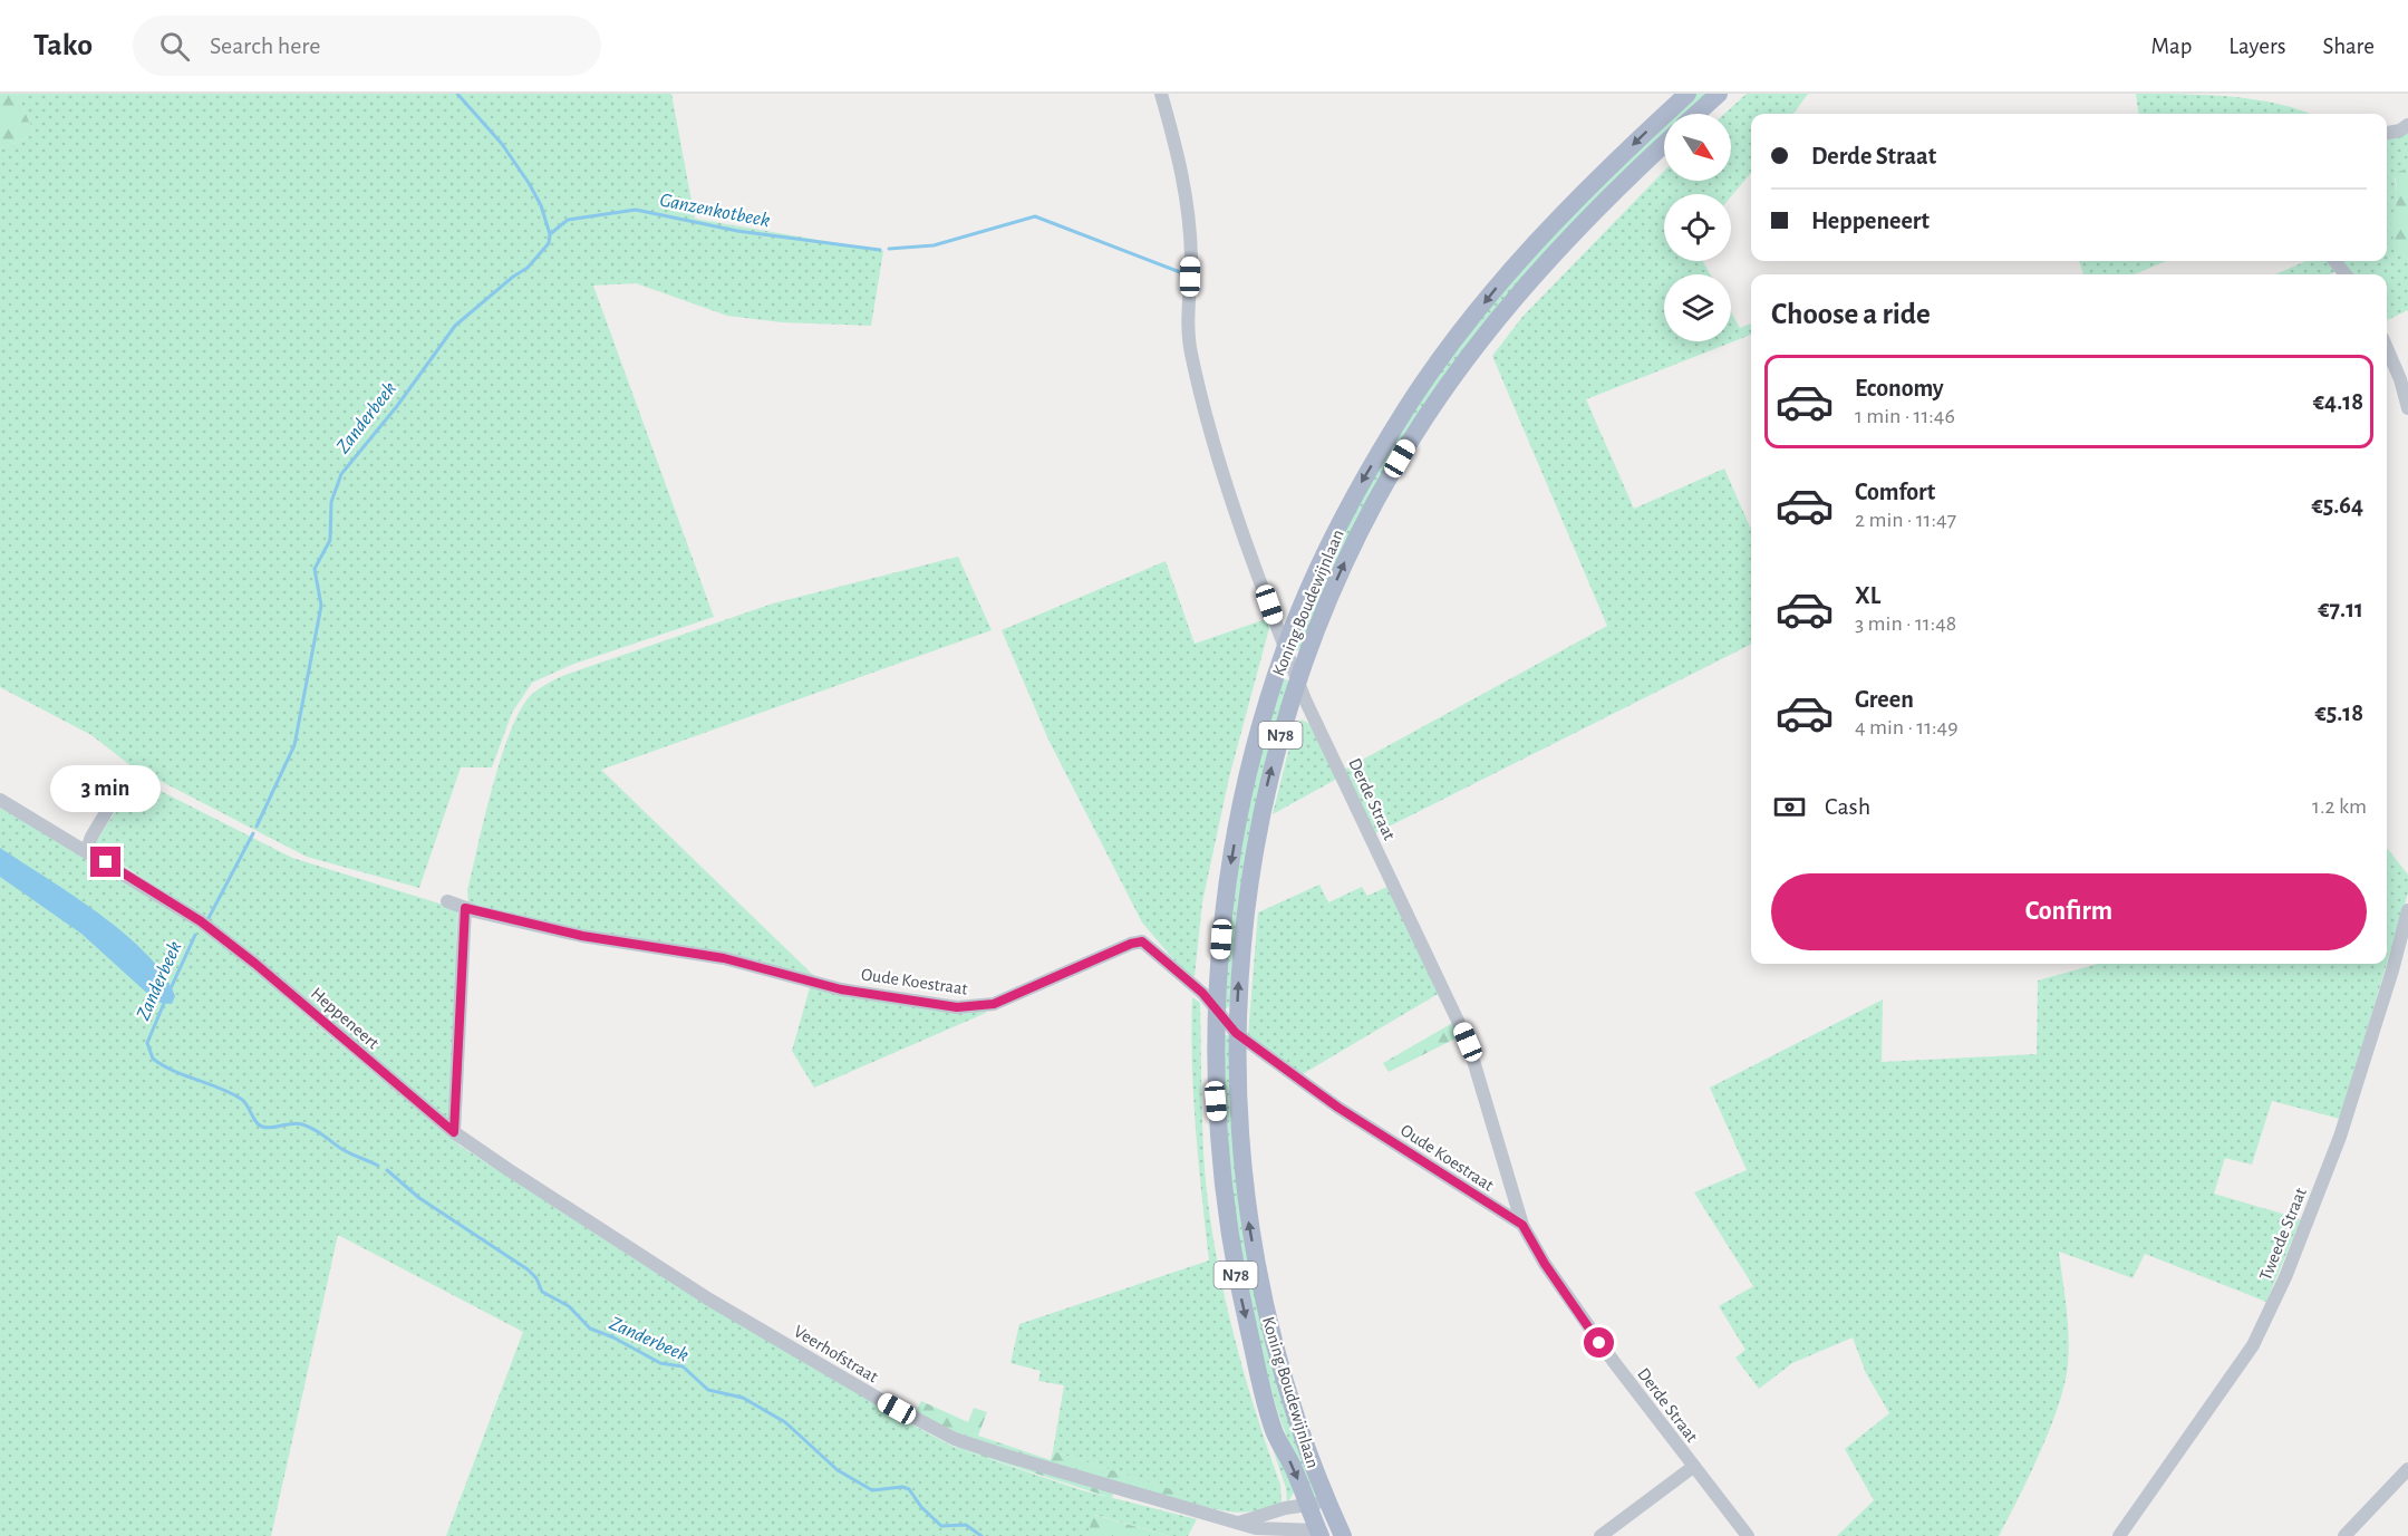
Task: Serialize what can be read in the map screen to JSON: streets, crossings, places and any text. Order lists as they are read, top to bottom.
{
  "streets": {
    "main road": ["Koning Boudewijnlaan", "N78"],
    "street": [
      "Derde Straat",
      "Oude Koestraat",
      "Heppeneert",
      "Tweede Straat",
      "Veerhofstraat"
    ]
  },
  "crossings": [
    ["Koning Boudewijnlaan", "Derde Straat"],
    ["Koning Boudewijnlaan", "Oude Koestraat"],
    ["Koning Boudewijnlaan", "Veerhofstraat"],
    ["Derde Straat", "Oude Koestraat"],
    ["Heppeneert", "Veerhofstraat"]
  ],
  "water": ["Ganzenkotbeek", "Zanderbeek"],
  "north": "bottom right",
  "page": {
    "header": "Tako",
    "search": "Search here",
    "nav": ["Map", "Layers", "Share"],
    "banner": ["Derde Straat", "Heppeneert"],
    "heading": "Choose a ride",
    "list": [
      {
        "name": "Economy",
        "note": "1 min · 11:46",
        "value": "€4.18"
      },
      {
        "name": "Comfort",
        "note": "2 min · 11:47",
        "value": "€5.64"
      },
      {
        "name": "XL",
        "note": "3 min · 11:48",
        "value": "€7.11"
      },
      {
        "name": "Green",
        "note": "4 min · 11:49",
        "value": "€5.18"
      }
    ],
    "bubble": "3 min",
    "pay": ["Cash", "1.2 km"],
    "buttons": "Confirm"
  }
}
